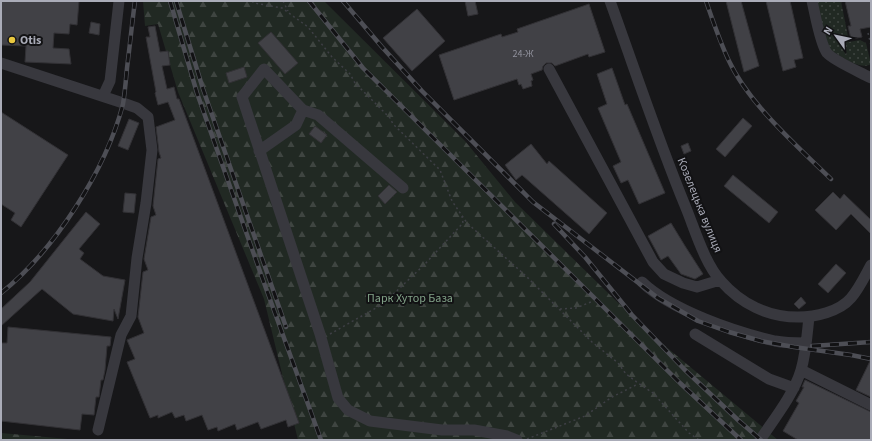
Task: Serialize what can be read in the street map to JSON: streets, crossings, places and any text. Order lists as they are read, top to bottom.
{
  "streets": {
    "street": ["Козелецька вулиця"]
  },
  "parks": ["Парк Хутор База"],
  "places": ["Otis"],
  "house_numbers": ["24-Ж"],
  "north": "top left"
}
